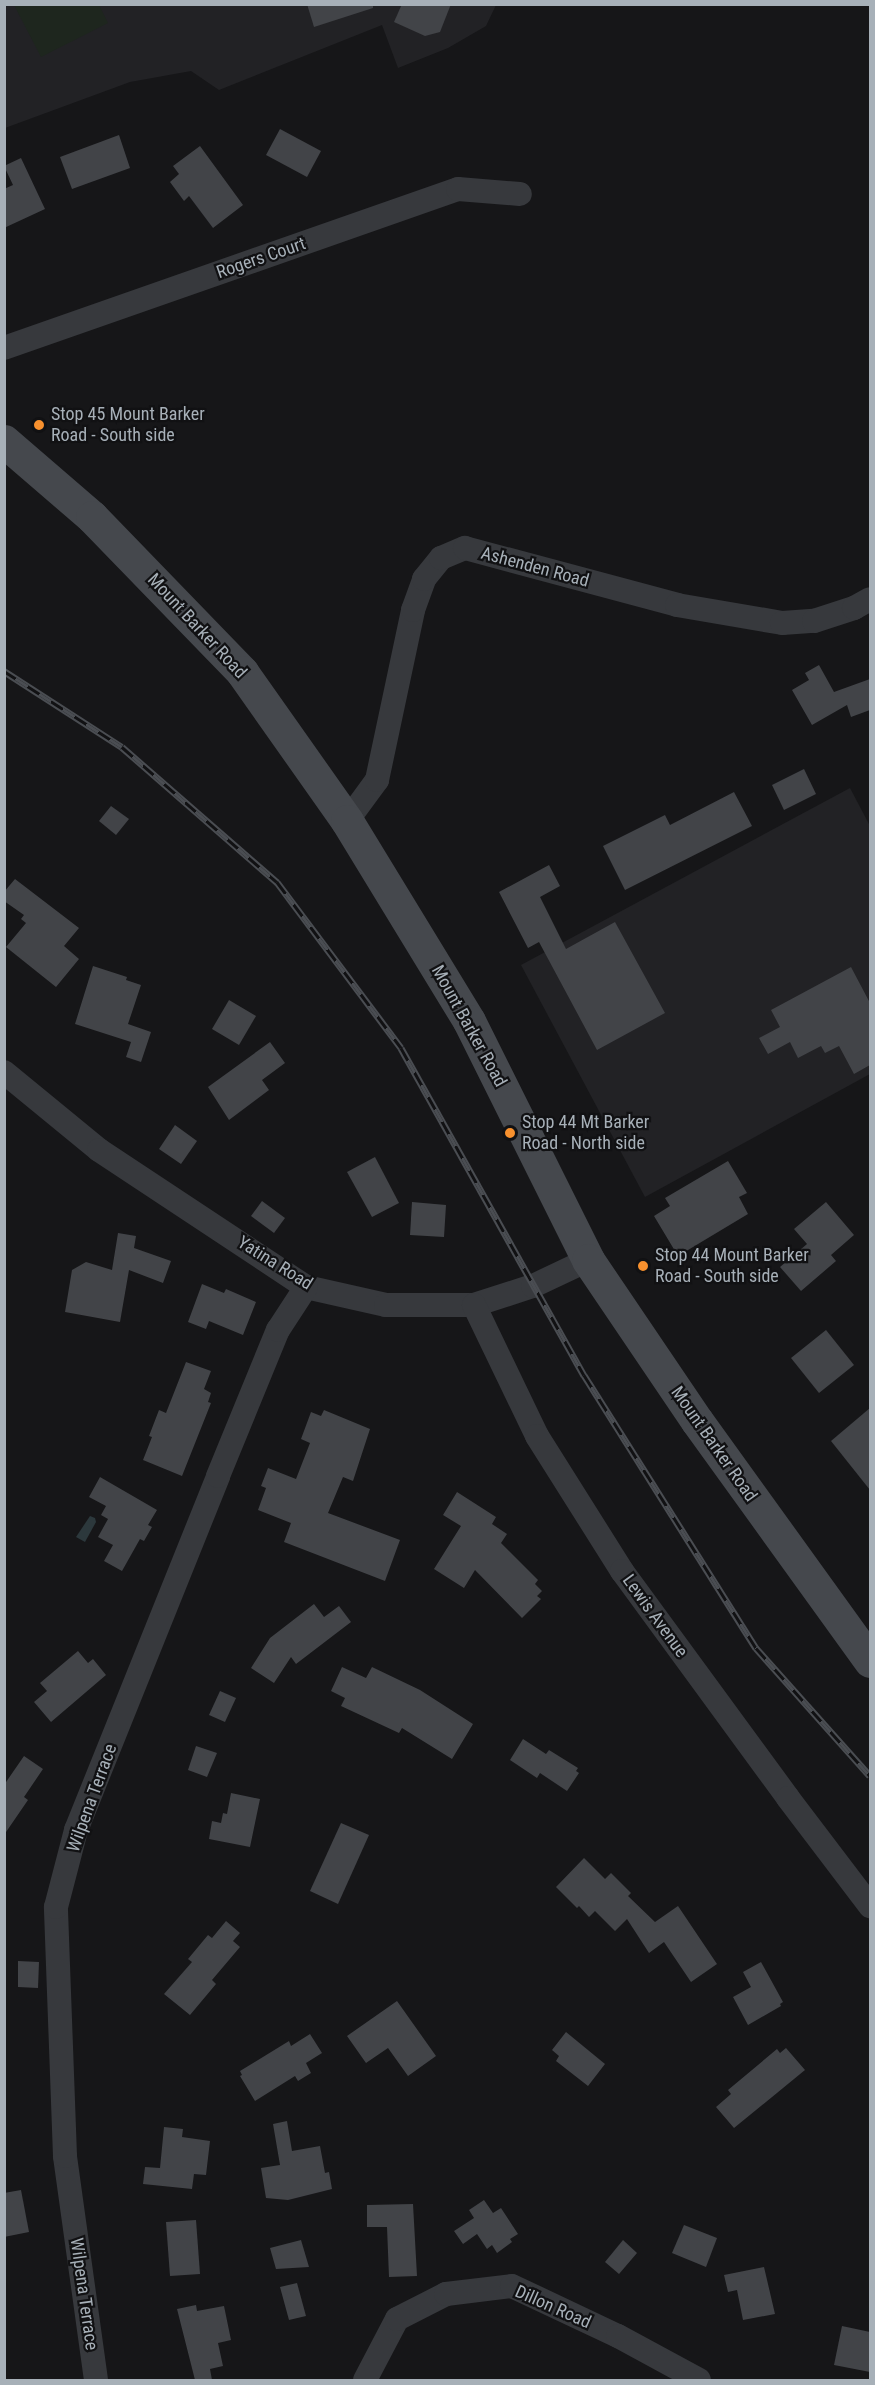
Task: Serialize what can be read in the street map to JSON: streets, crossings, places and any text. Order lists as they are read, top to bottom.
{
  "streets": {
    "main road": ["Mount Barker Road"],
    "street": [
      "Rogers Court",
      "Ashenden Road",
      "Yatina Road",
      "Lewis Avenue",
      "Wilpena Terrace",
      "Dillon Road"
    ]
  },
  "crossings": [
    ["Ashenden Road", "Mount Barker Road"],
    ["Mount Barker Road", "Yatina Road"],
    ["Yatina Road", "Lewis Avenue"],
    ["Yatina Road", "Wilpena Terrace"]
  ],
  "places": ["Stop 45 Mount Barker Road - South side", "Stop 44 Mt Barker Road - North side", "Stop 44 Mount Barker Road - South side"]
}
